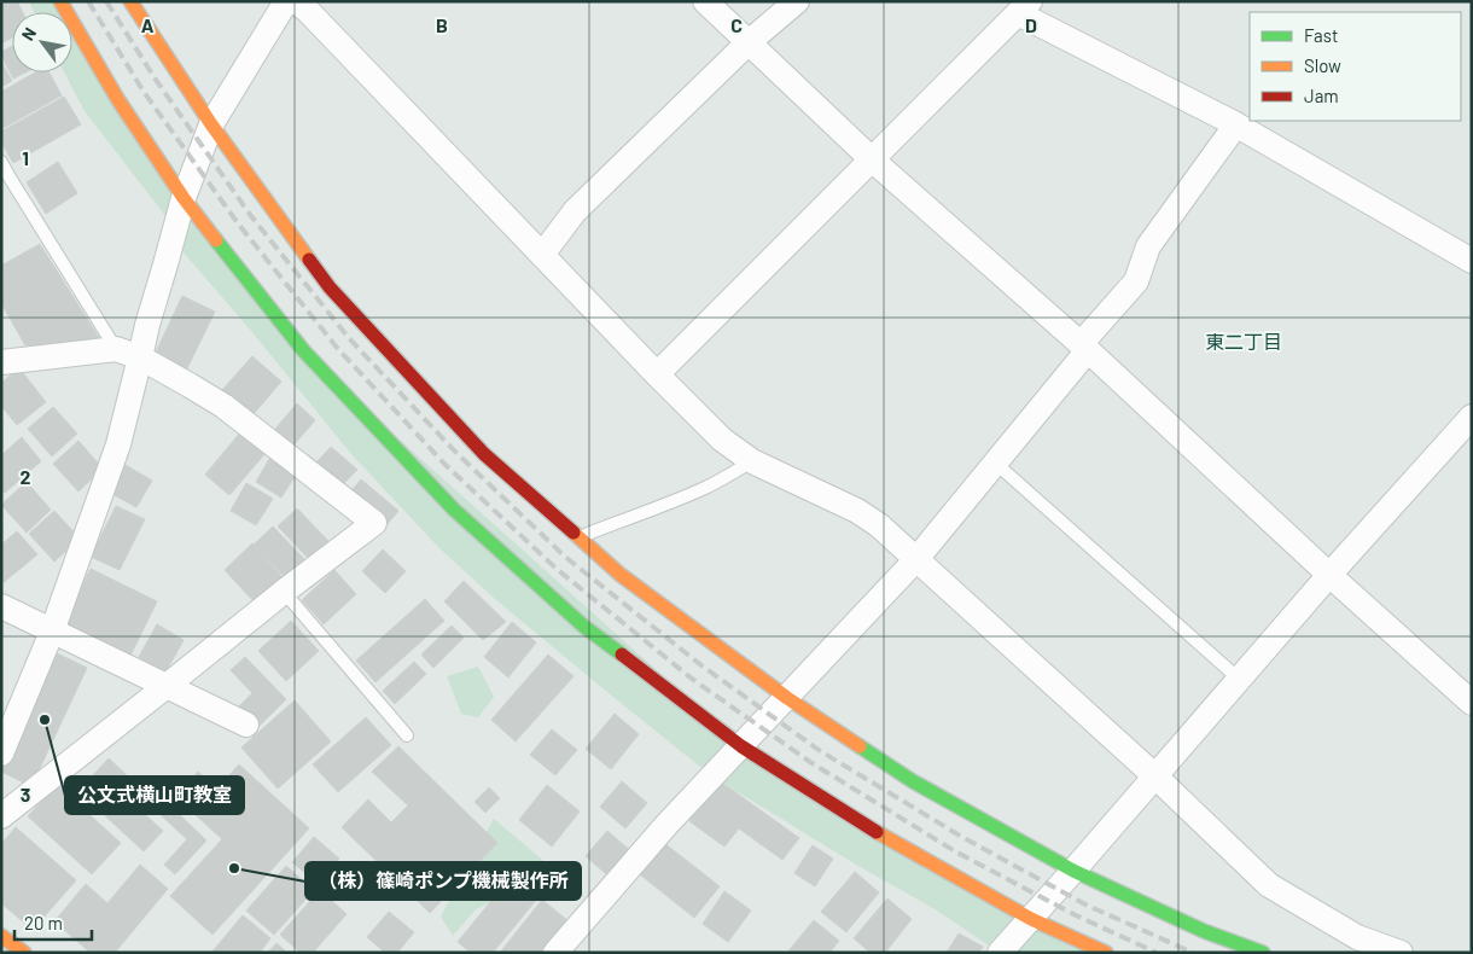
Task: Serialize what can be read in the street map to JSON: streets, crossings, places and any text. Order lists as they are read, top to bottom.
{
  "districts": ["東二丁目"],
  "places": ["公文式横山町教室", "（株）篠崎ポンプ機械製作所"],
  "legend": ["Fast", "Slow", "Jam"],
  "scale_bar": "20 m",
  "north": "top left",
  "grid": {
    "columns": [
      "A",
      "B",
      "C",
      "D"
    ],
    "rows": ["1", "2", "3"]
  }
}
